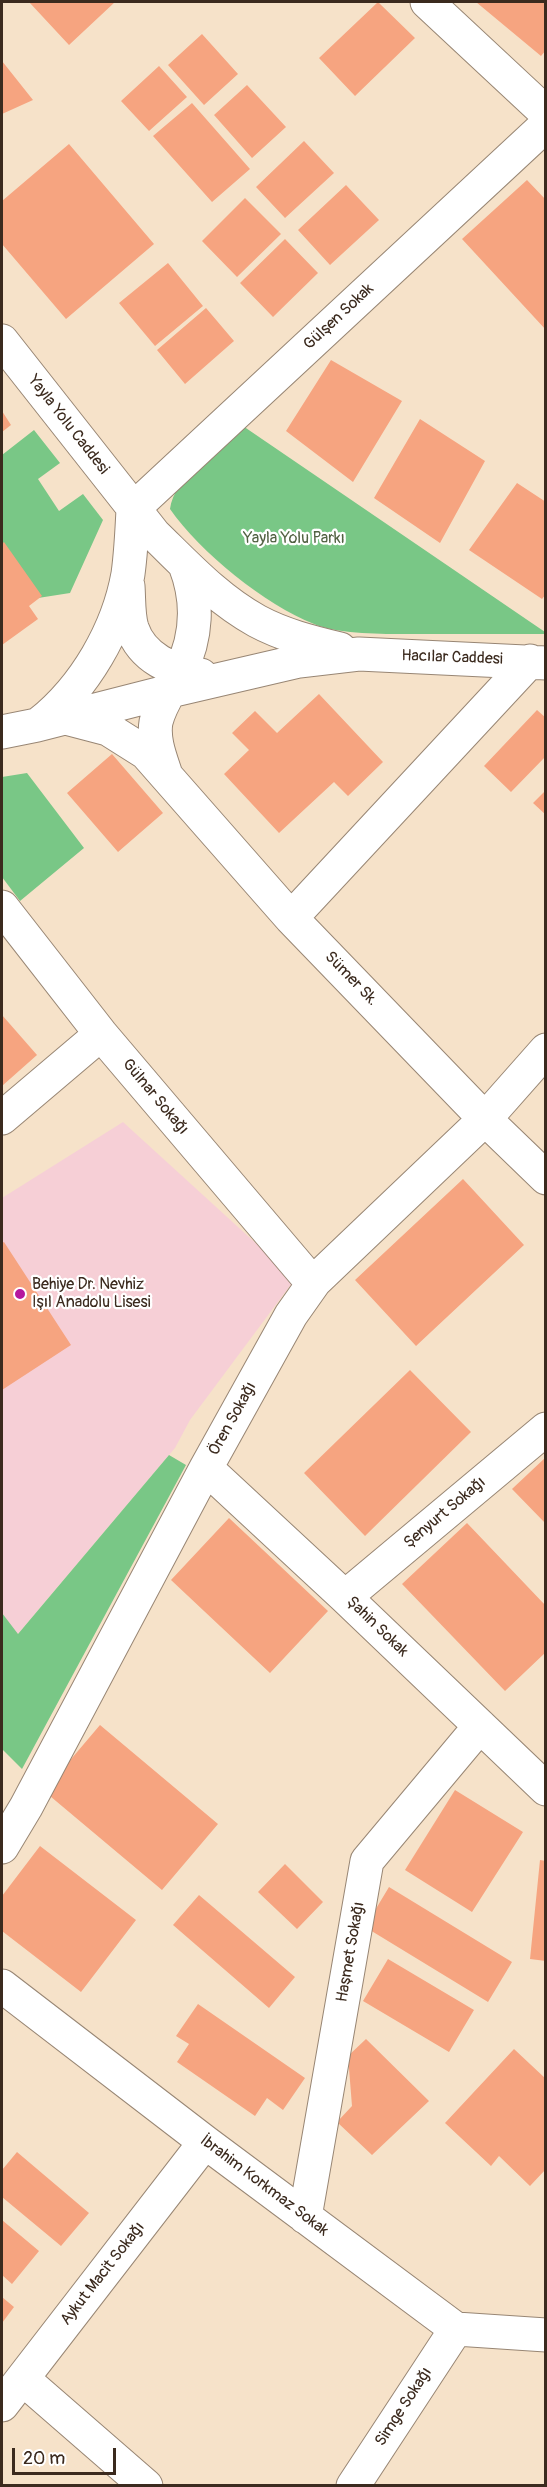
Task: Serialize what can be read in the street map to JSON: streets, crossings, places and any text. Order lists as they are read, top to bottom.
{
  "streets": {
    "street": [
      "Gülşen Sokak",
      "Yayla Yolu Caddesi",
      "Hacılar Caddesi",
      "Sümer Sk.",
      "Gülnar Sokağı",
      "Ören Sokağı",
      "Şenyurt Sokağı",
      "Şahin Sokak",
      "Haşmet Sokağı",
      "İbrahim Korkmaz Sokak",
      "Aykut Macit Sokağı",
      "Simge Sokağı"
    ]
  },
  "crossings": [
    ["Gülşen Sokak", "Yayla Yolu Caddesi"],
    ["Yayla Yolu Caddesi", "Hacılar Caddesi"],
    ["Yayla Yolu Caddesi", "Sümer Sk."],
    ["Sümer Sk.", "Ören Sokağı"],
    ["Gülnar Sokağı", "Ören Sokağı"],
    ["Ören Sokağı", "Şahin Sokak"],
    ["Şenyurt Sokağı", "Şahin Sokak"],
    ["Şahin Sokak", "Haşmet Sokağı"],
    ["Haşmet Sokağı", "İbrahim Korkmaz Sokak"],
    ["İbrahim Korkmaz Sokak", "Aykut Macit Sokağı"],
    ["İbrahim Korkmaz Sokak", "Simge Sokağı"]
  ],
  "parks": ["Yayla Yolu Parkı"],
  "places": ["Behiye Dr. Nevhiz Işıl Anadolu Lisesi"],
  "scale_bar": "20 m"
}
